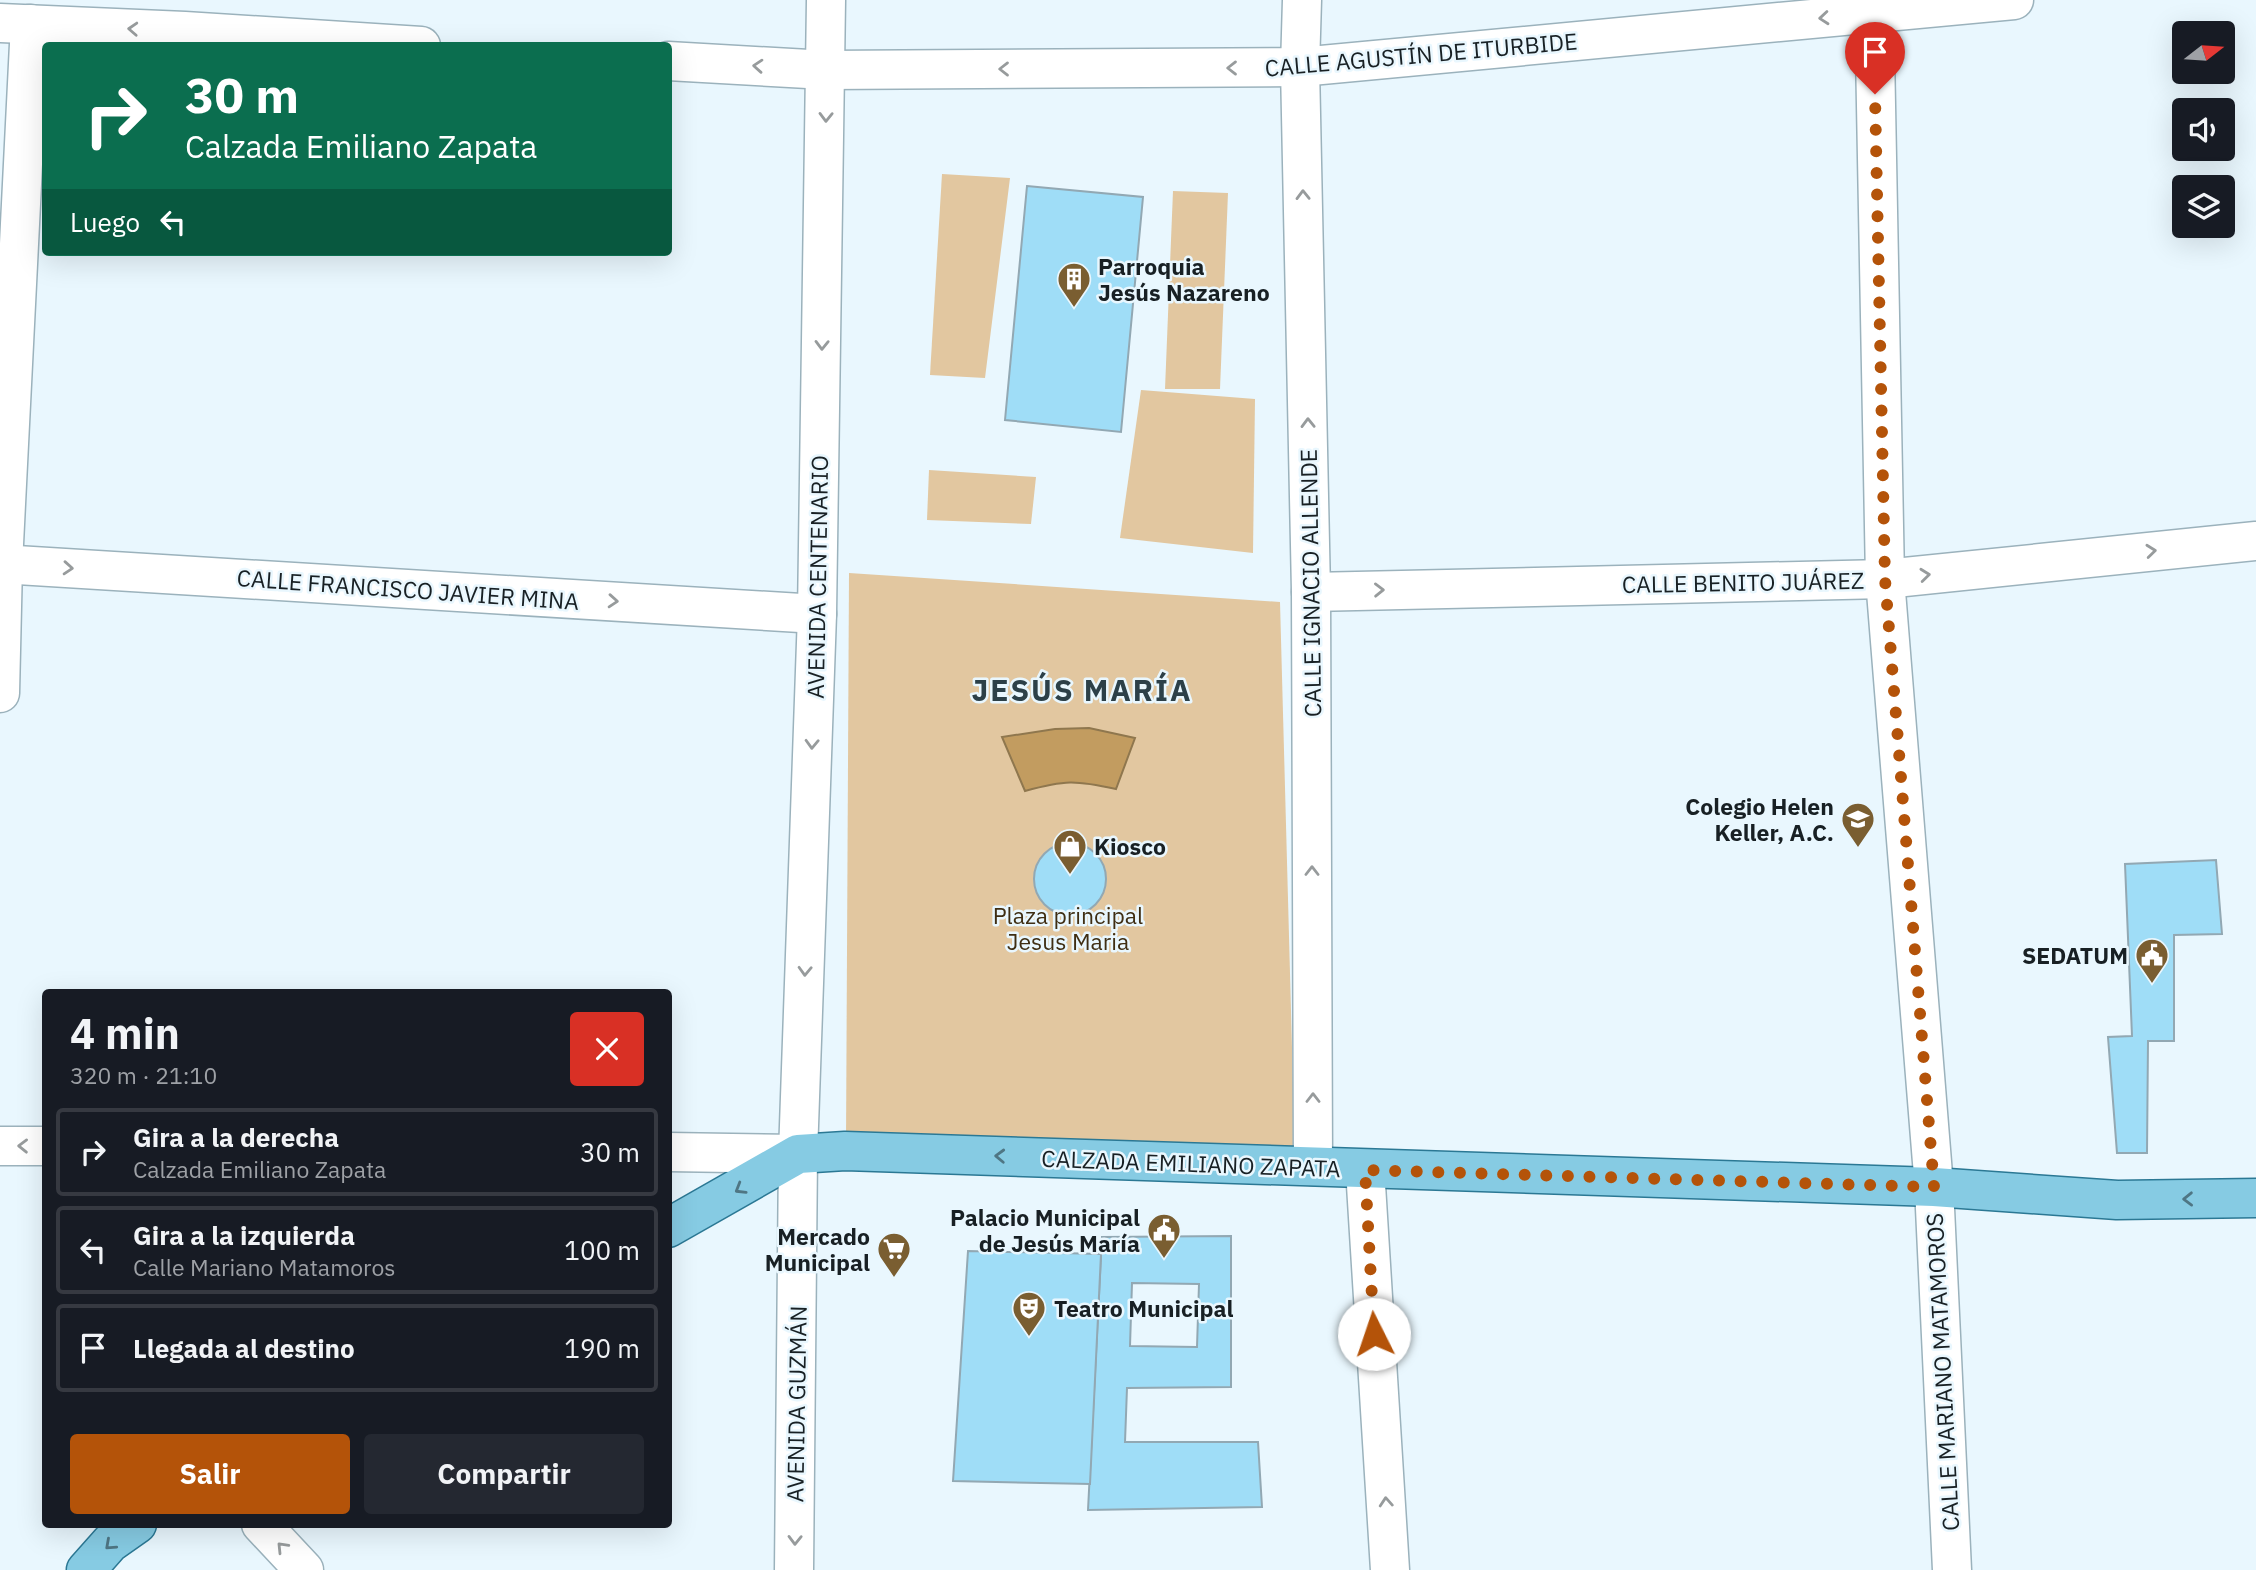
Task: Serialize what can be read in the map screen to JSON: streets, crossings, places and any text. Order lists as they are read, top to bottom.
{
  "streets": {
    "main road": ["CALZADA EMILIANO ZAPATA"],
    "street": [
      "CALLE AGUSTÍN DE ITURBIDE",
      "AVENIDA CENTENARIO",
      "CALLE BENITO JUÁREZ",
      "CALLE IGNACIO ALLENDE",
      "CALLE FRANCISCO JAVIER MINA",
      "CALLE MARIANO MATAMOROS",
      "AVENIDA GUZMÁN"
    ]
  },
  "crossings": [
    ["CALLE AGUSTÍN DE ITURBIDE", "AVENIDA CENTENARIO"],
    ["CALLE AGUSTÍN DE ITURBIDE", "CALLE IGNACIO ALLENDE"],
    ["CALLE AGUSTÍN DE ITURBIDE", "CALLE MARIANO MATAMOROS"],
    ["AVENIDA CENTENARIO", "CALLE FRANCISCO JAVIER MINA"],
    ["AVENIDA CENTENARIO", "CALZADA EMILIANO ZAPATA"],
    ["AVENIDA CENTENARIO", "AVENIDA GUZMÁN"],
    ["CALLE BENITO JUÁREZ", "CALLE IGNACIO ALLENDE"],
    ["CALLE BENITO JUÁREZ", "CALLE MARIANO MATAMOROS"],
    ["CALLE IGNACIO ALLENDE", "CALZADA EMILIANO ZAPATA"],
    ["CALZADA EMILIANO ZAPATA", "CALLE MARIANO MATAMOROS"],
    ["CALZADA EMILIANO ZAPATA", "AVENIDA GUZMÁN"]
  ],
  "one_way": [
    "CALLE AGUSTÍN DE ITURBIDE",
    "AVENIDA CENTENARIO",
    "CALLE BENITO JUÁREZ",
    "CALLE IGNACIO ALLENDE",
    "CALLE FRANCISCO JAVIER MINA",
    "CALZADA EMILIANO ZAPATA",
    "AVENIDA GUZMÁN"
  ],
  "districts": ["JESÚS MARÍA"],
  "parks": ["Plaza principal Jesus Maria"],
  "places": {
    "building": ["Parroquia Jesús Nazareno"],
    "school or university": ["Colegio Helen Keller, A.C."],
    "shop": ["Kiosco"],
    "public building": ["SEDATUM", "Palacio Municipal de Jesús María"],
    "supermarket": ["Mercado Municipal"],
    "theatre": ["Teatro Municipal"]
  },
  "north": "right",
  "page": {
    "turn": ["30 m", "Calzada Emiliano Zapata"],
    "then": "Luego",
    "heading": ["4 min", "320 m · 21:10"],
    "list": [
      {
        "name": "Gira a la derecha",
        "note": "Calzada Emiliano Zapata",
        "value": "30 m"
      },
      {
        "name": "Gira a la izquierda",
        "note": "Calle Mariano Matamoros",
        "value": "100 m"
      },
      {
        "name": "Llegada al destino",
        "value": "190 m"
      }
    ],
    "buttons": ["Salir", "Compartir"]
  }
}
